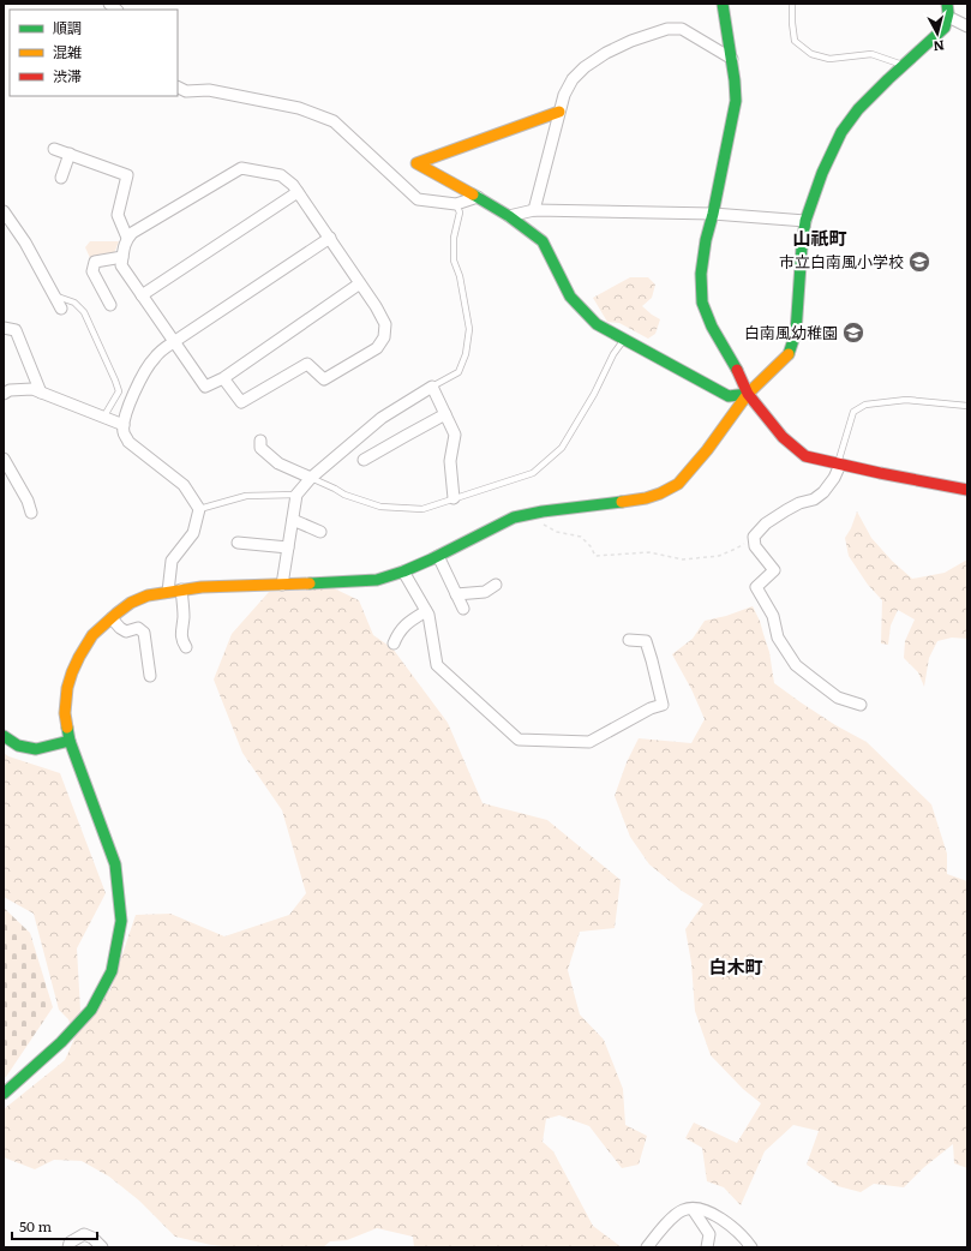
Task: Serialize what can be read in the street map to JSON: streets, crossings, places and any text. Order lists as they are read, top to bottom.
{
  "districts": ["山祇町", "白木町"],
  "places": {
    "school or university": ["市立白南風小学校", "白南風幼稚園"]
  },
  "legend": ["順調", "混雑", "渋滞"],
  "scale_bar": "50 m",
  "north": "bottom"
}
